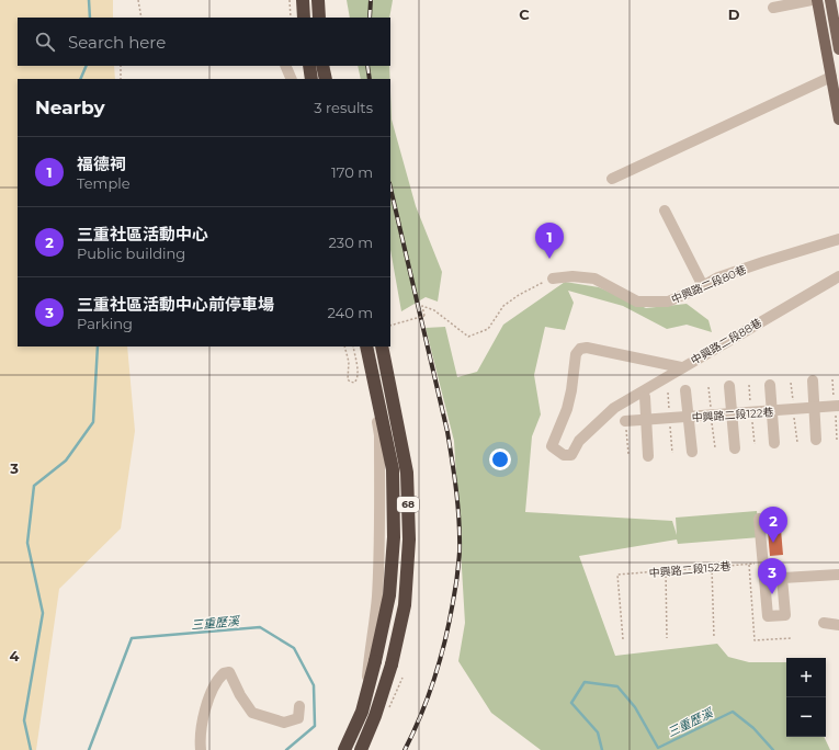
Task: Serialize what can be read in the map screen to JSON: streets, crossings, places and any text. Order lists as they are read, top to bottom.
{
  "streets": {
    "highway": ["68"],
    "lane": ["中興路二段80巷", "中興路二段88巷", "中興路二段122巷"],
    "path": ["中興路二段152巷"]
  },
  "water": ["三重歷溪"],
  "page": {
    "search": "Search here",
    "heading": ["Nearby", "3 results"],
    "list": [
      {
        "mark": "1",
        "name": "福德祠",
        "note": "Temple",
        "value": "170 m"
      },
      {
        "mark": "2",
        "name": "三重社區活動中心",
        "note": "Public building",
        "value": "230 m"
      },
      {
        "mark": "3",
        "name": "三重社區活動中心前停車場",
        "note": "Parking",
        "value": "240 m"
      }
    ],
    "pins": ["1", "2", "3"],
    "map_buttons": ["+", "−"]
  },
  "grid": {
    "columns": ["C", "D"],
    "rows": ["3", "4"]
  }
}
